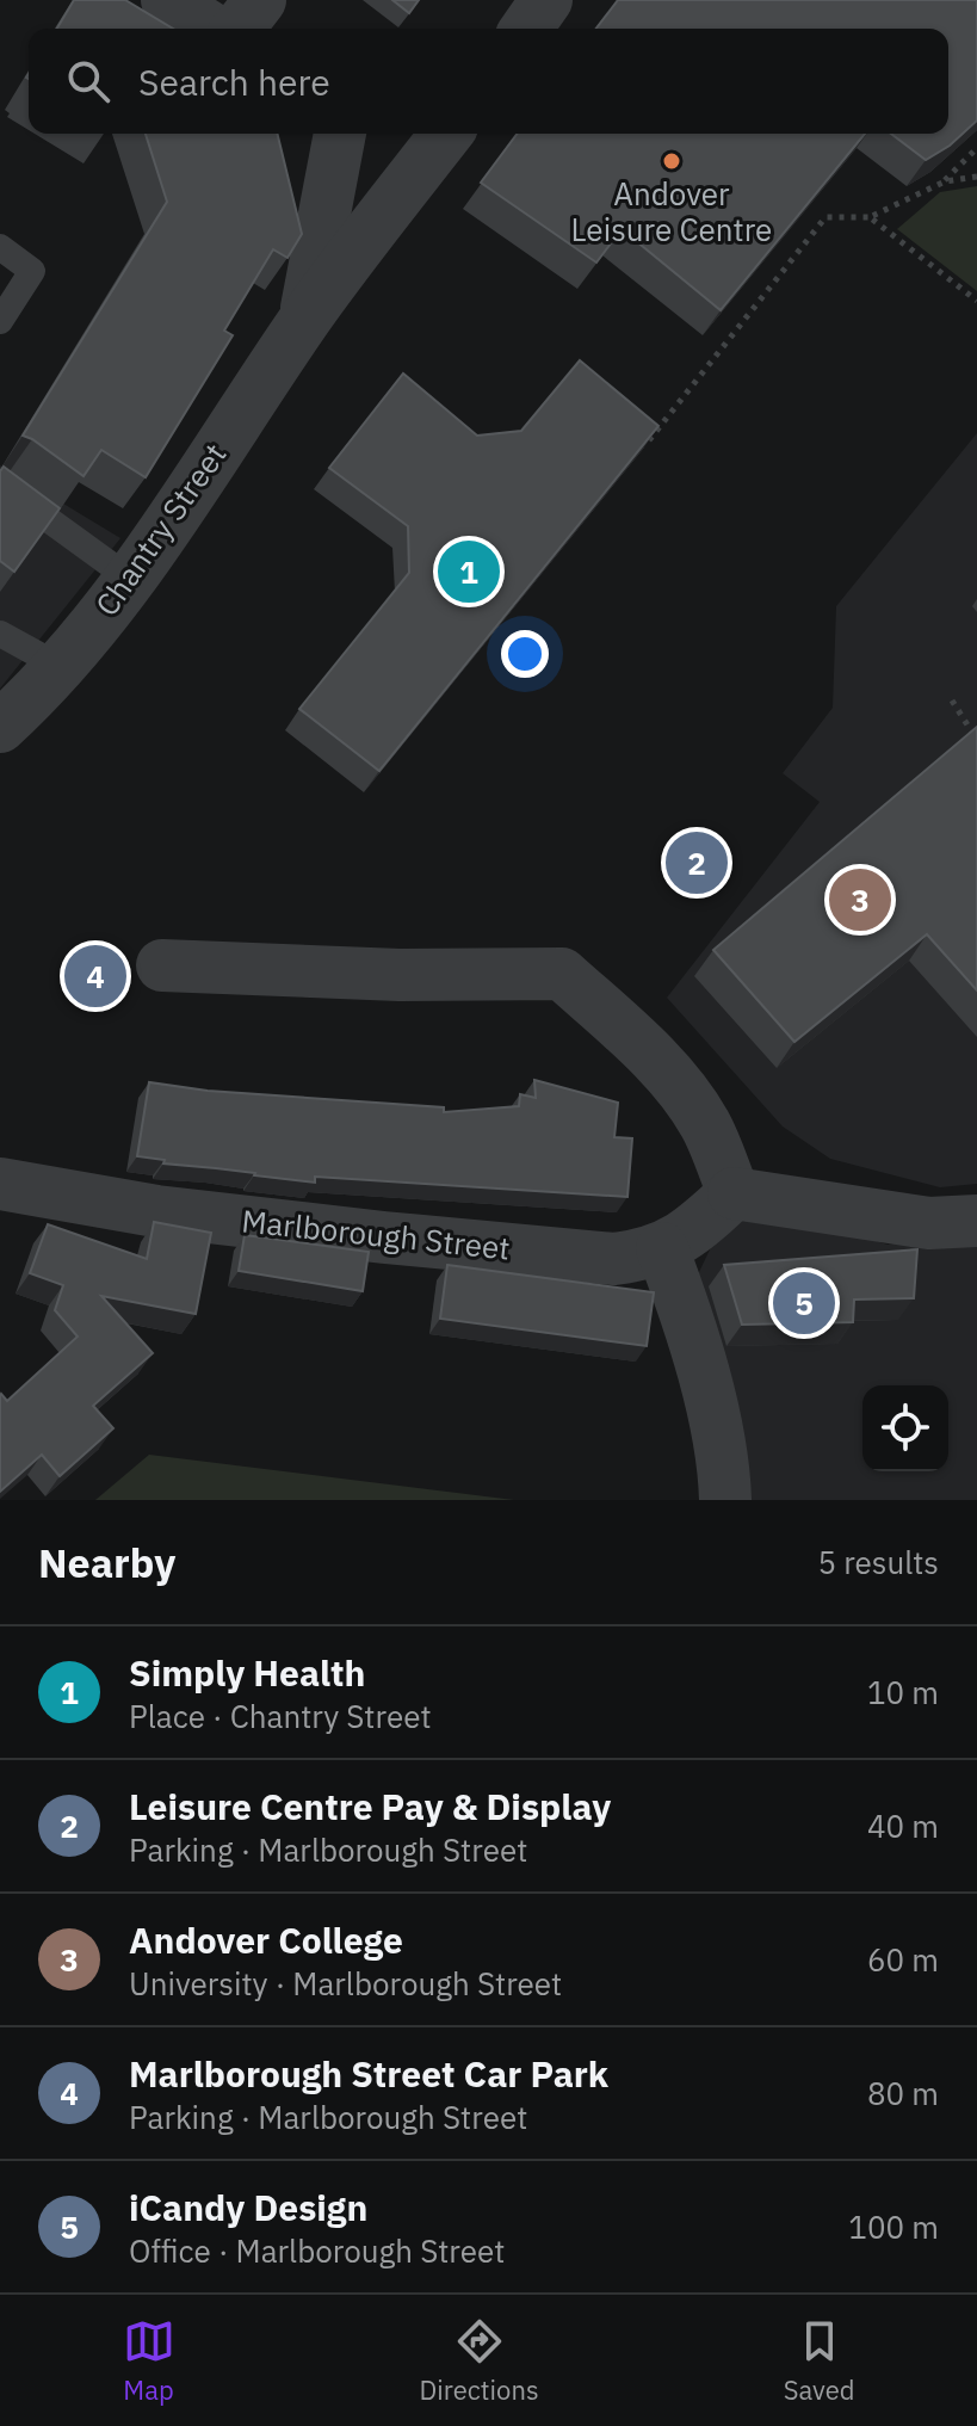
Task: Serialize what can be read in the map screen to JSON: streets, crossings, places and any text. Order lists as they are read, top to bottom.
{
  "streets": {
    "street": ["Chantry Street", "Marlborough Street"]
  },
  "places": ["Andover Leisure Centre"],
  "page": {
    "search": "Search here",
    "pins": [
      "1",
      "2",
      "3",
      "4",
      "5"
    ],
    "heading": ["Nearby", "5 results"],
    "list": [
      {
        "mark": "1",
        "name": "Simply Health",
        "note": "Place · Chantry Street",
        "value": "10 m"
      },
      {
        "mark": "2",
        "name": "Leisure Centre Pay & Display",
        "note": "Parking · Marlborough Street",
        "value": "40 m"
      },
      {
        "mark": "3",
        "name": "Andover College",
        "note": "University · Marlborough Street",
        "value": "60 m"
      },
      {
        "mark": "4",
        "name": "Marlborough Street Car Park",
        "note": "Parking · Marlborough Street",
        "value": "80 m"
      },
      {
        "mark": "5",
        "name": "iCandy Design",
        "note": "Office · Marlborough Street",
        "value": "100 m"
      }
    ],
    "nav": ["Map", "Directions", "Saved"]
  }
}
